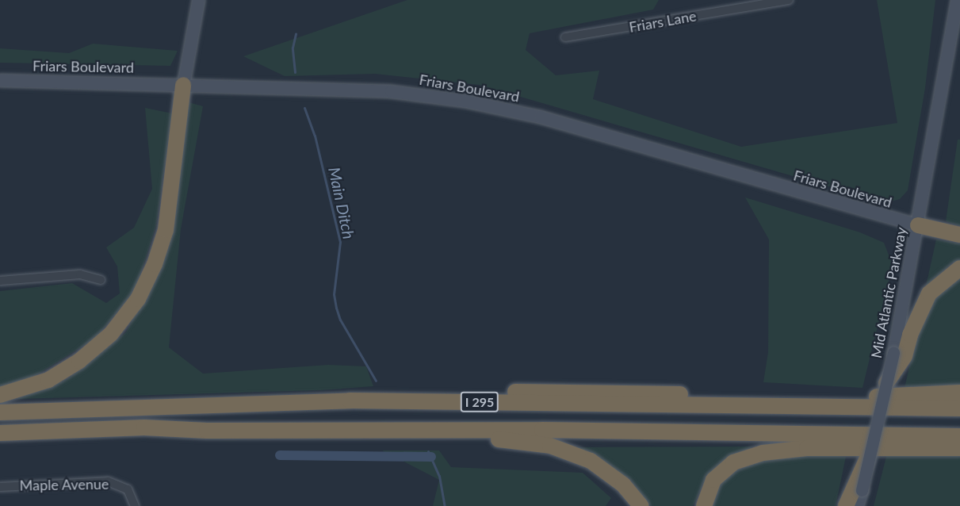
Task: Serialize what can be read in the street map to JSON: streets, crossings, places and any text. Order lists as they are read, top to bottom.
{
  "streets": {
    "highway": ["I 295"],
    "main road": ["Friars Boulevard", "Mid Atlantic Parkway"],
    "street": ["Friars Lane", "Maple Avenue"]
  },
  "crossings": [
    ["Friars Boulevard", "Mid Atlantic Parkway"]
  ],
  "water": ["Main Ditch"]
}
